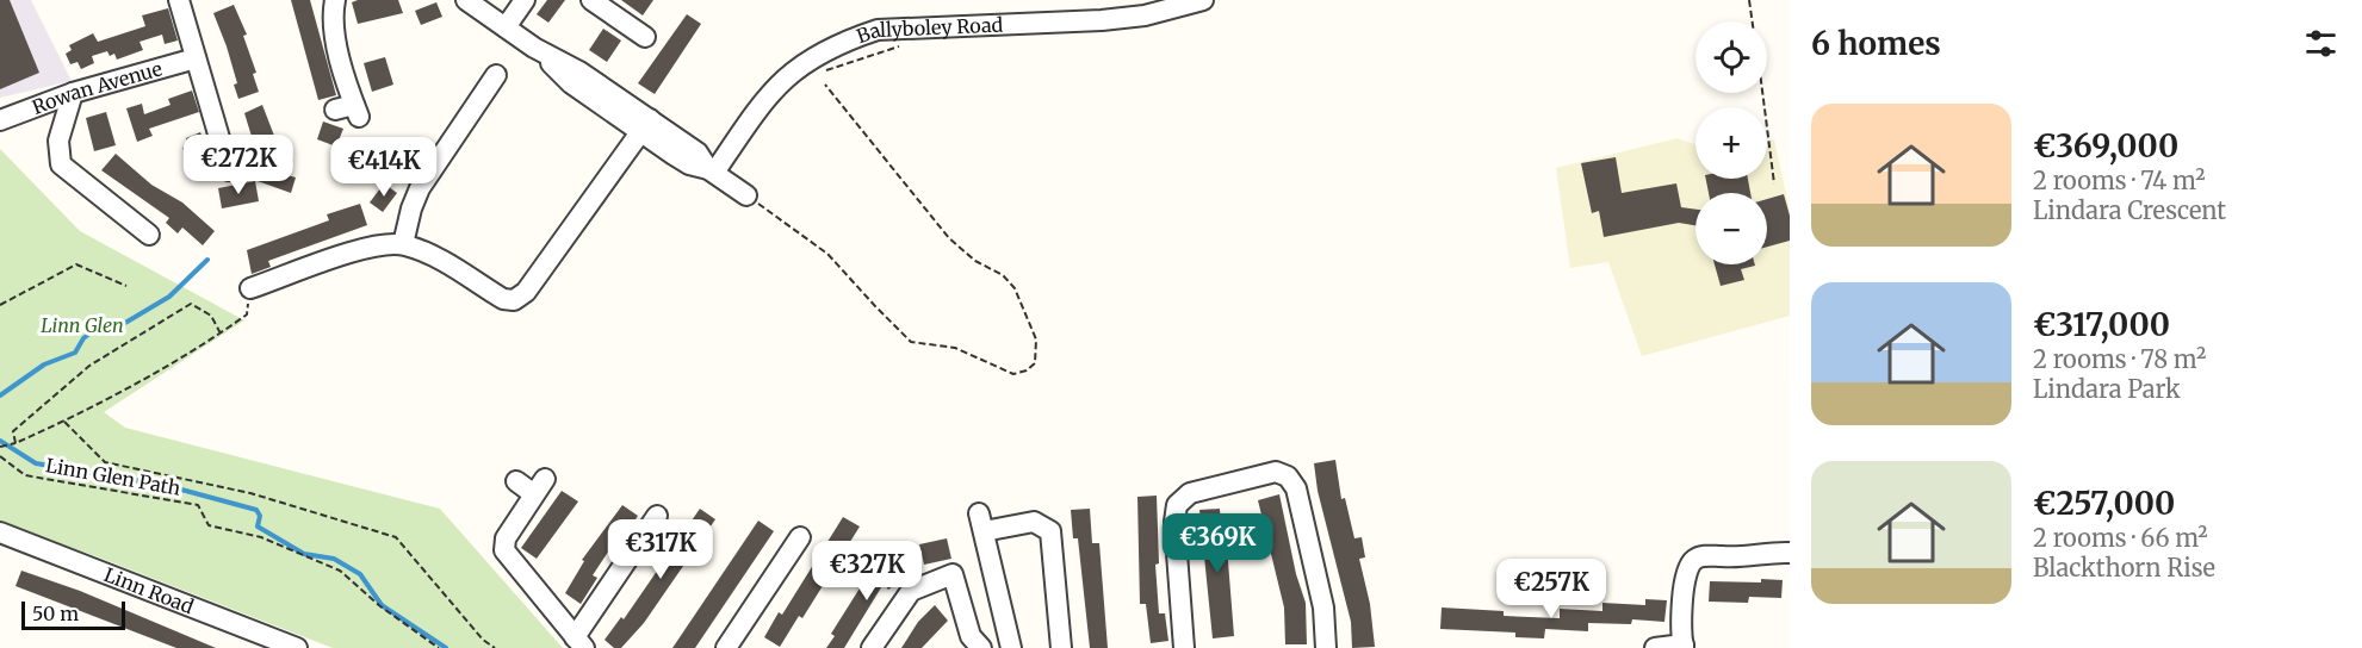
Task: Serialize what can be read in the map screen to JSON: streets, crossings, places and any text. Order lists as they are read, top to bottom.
{
  "streets": {
    "street": ["Ballyboley Road", "Rowan Avenue", "Linn Road"],
    "path": ["Linn Glen Path"]
  },
  "parks": ["Linn Glen"],
  "scale_bar": "50 m",
  "page": {
    "heading": "6 homes",
    "map_buttons": ["+", "−"],
    "list": [
      {
        "name": "€369,000",
        "note": "2 rooms · 74 m² · Lindara Crescent"
      },
      {
        "name": "€317,000",
        "note": "2 rooms · 78 m² · Lindara Park"
      },
      {
        "name": "€257,000",
        "note": "2 rooms · 66 m² · Blackthorn Rise"
      }
    ],
    "price": [
      "€272K",
      "€414K",
      "€369K",
      "€317K",
      "€327K",
      "€257K"
    ],
    "scale": "50 m"
  }
}
